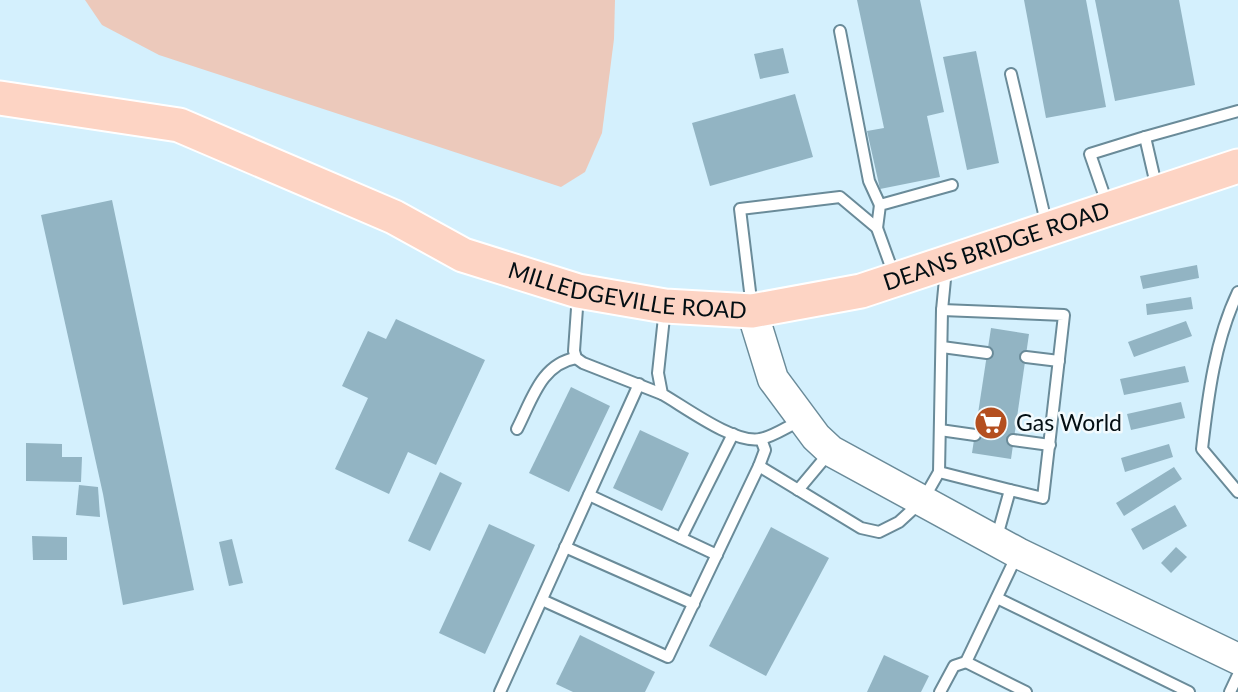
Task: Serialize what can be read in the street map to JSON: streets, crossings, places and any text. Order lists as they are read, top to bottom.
{
  "streets": {
    "main road": ["DEANS BRIDGE ROAD", "MILLEDGEVILLE ROAD"]
  },
  "crossings": [
    ["DEANS BRIDGE ROAD", "MILLEDGEVILLE ROAD"]
  ],
  "places": {
    "supermarket": ["Gas World"]
  }
}
